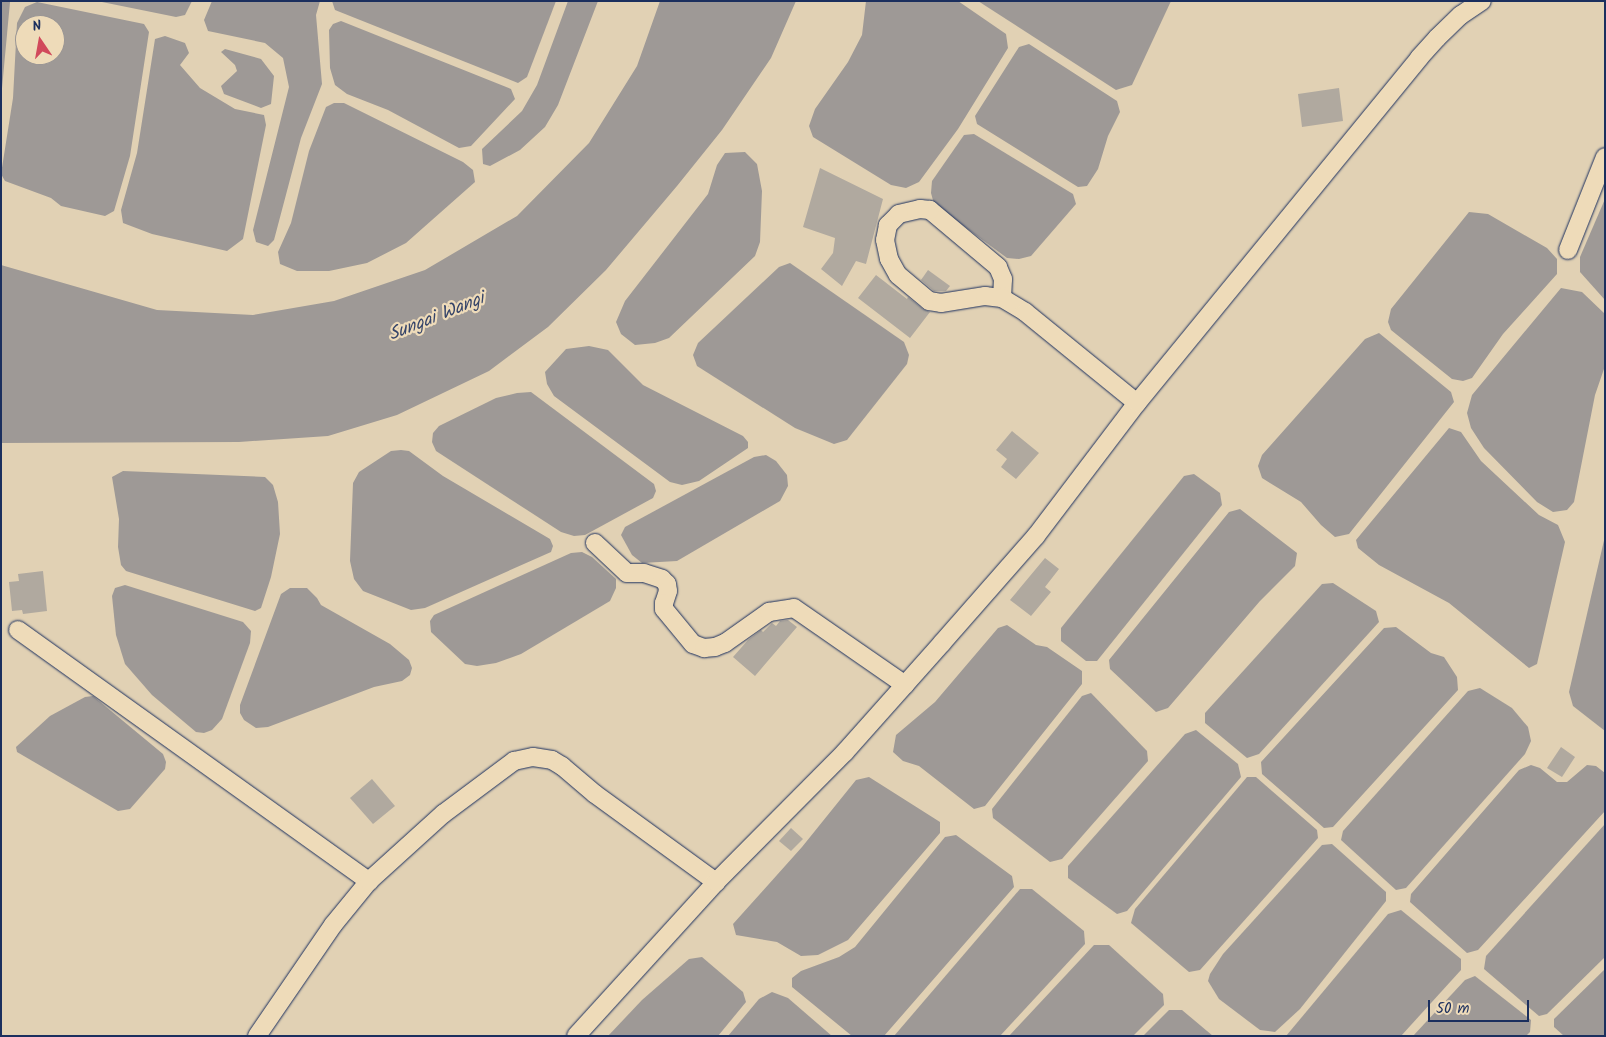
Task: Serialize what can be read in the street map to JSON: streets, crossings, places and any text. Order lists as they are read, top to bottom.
{
  "water": ["Sungai Wangi"],
  "scale_bar": "50 m",
  "north": "top"
}
